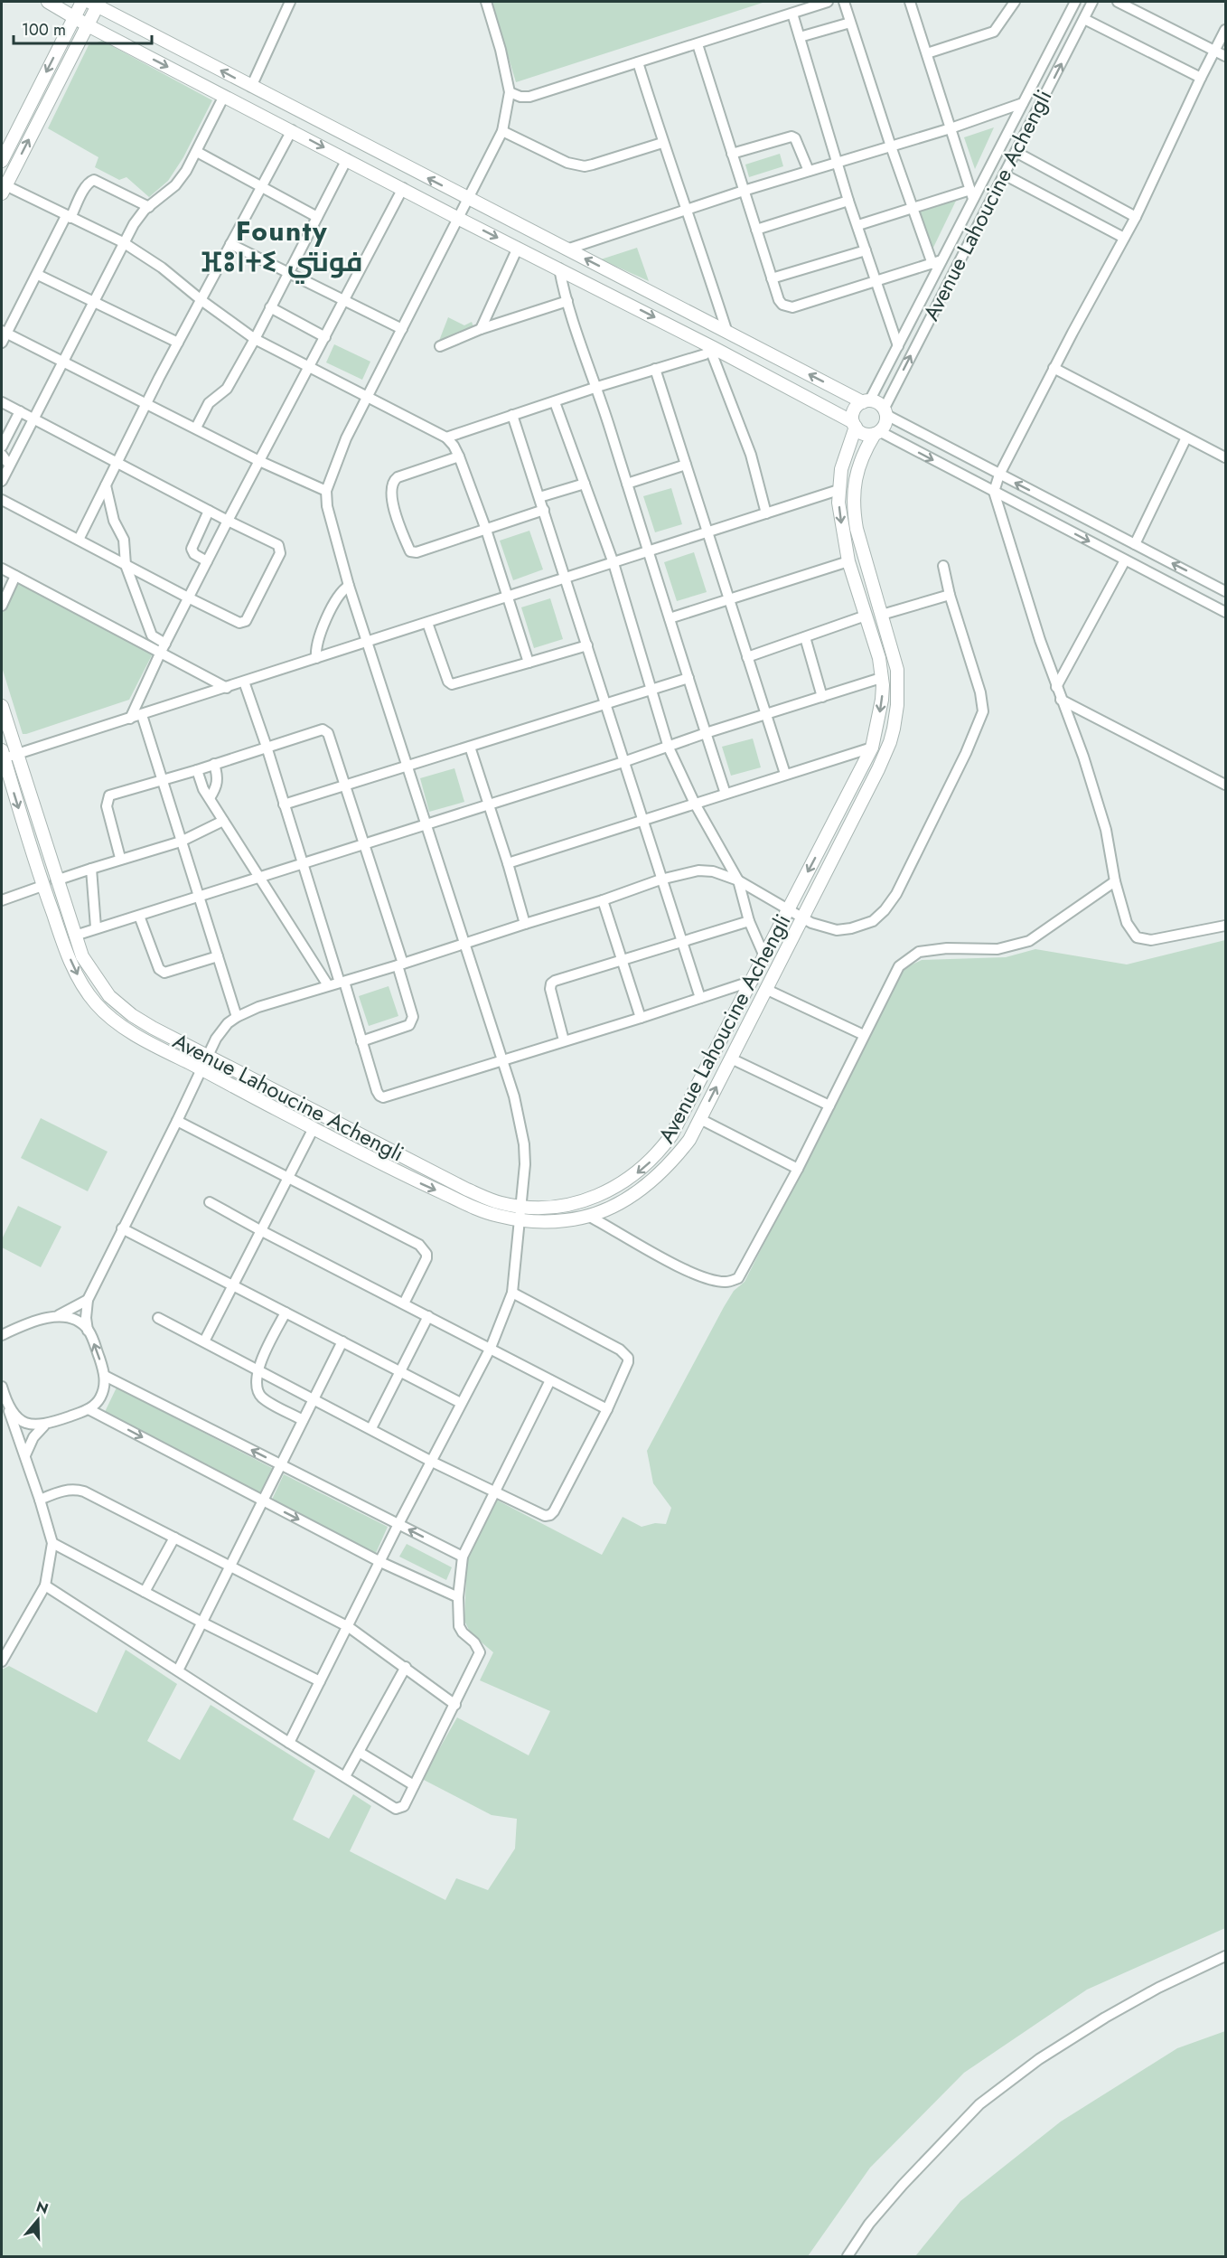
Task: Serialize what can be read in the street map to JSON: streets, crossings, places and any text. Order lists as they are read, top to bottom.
{
  "streets": {
    "street": ["Avenue Lahoucine Achengli"]
  },
  "districts": ["Founty ⴼⵓⵏⵜⵉ فونتي"],
  "scale_bar": "100 m",
  "north": "top"
}
